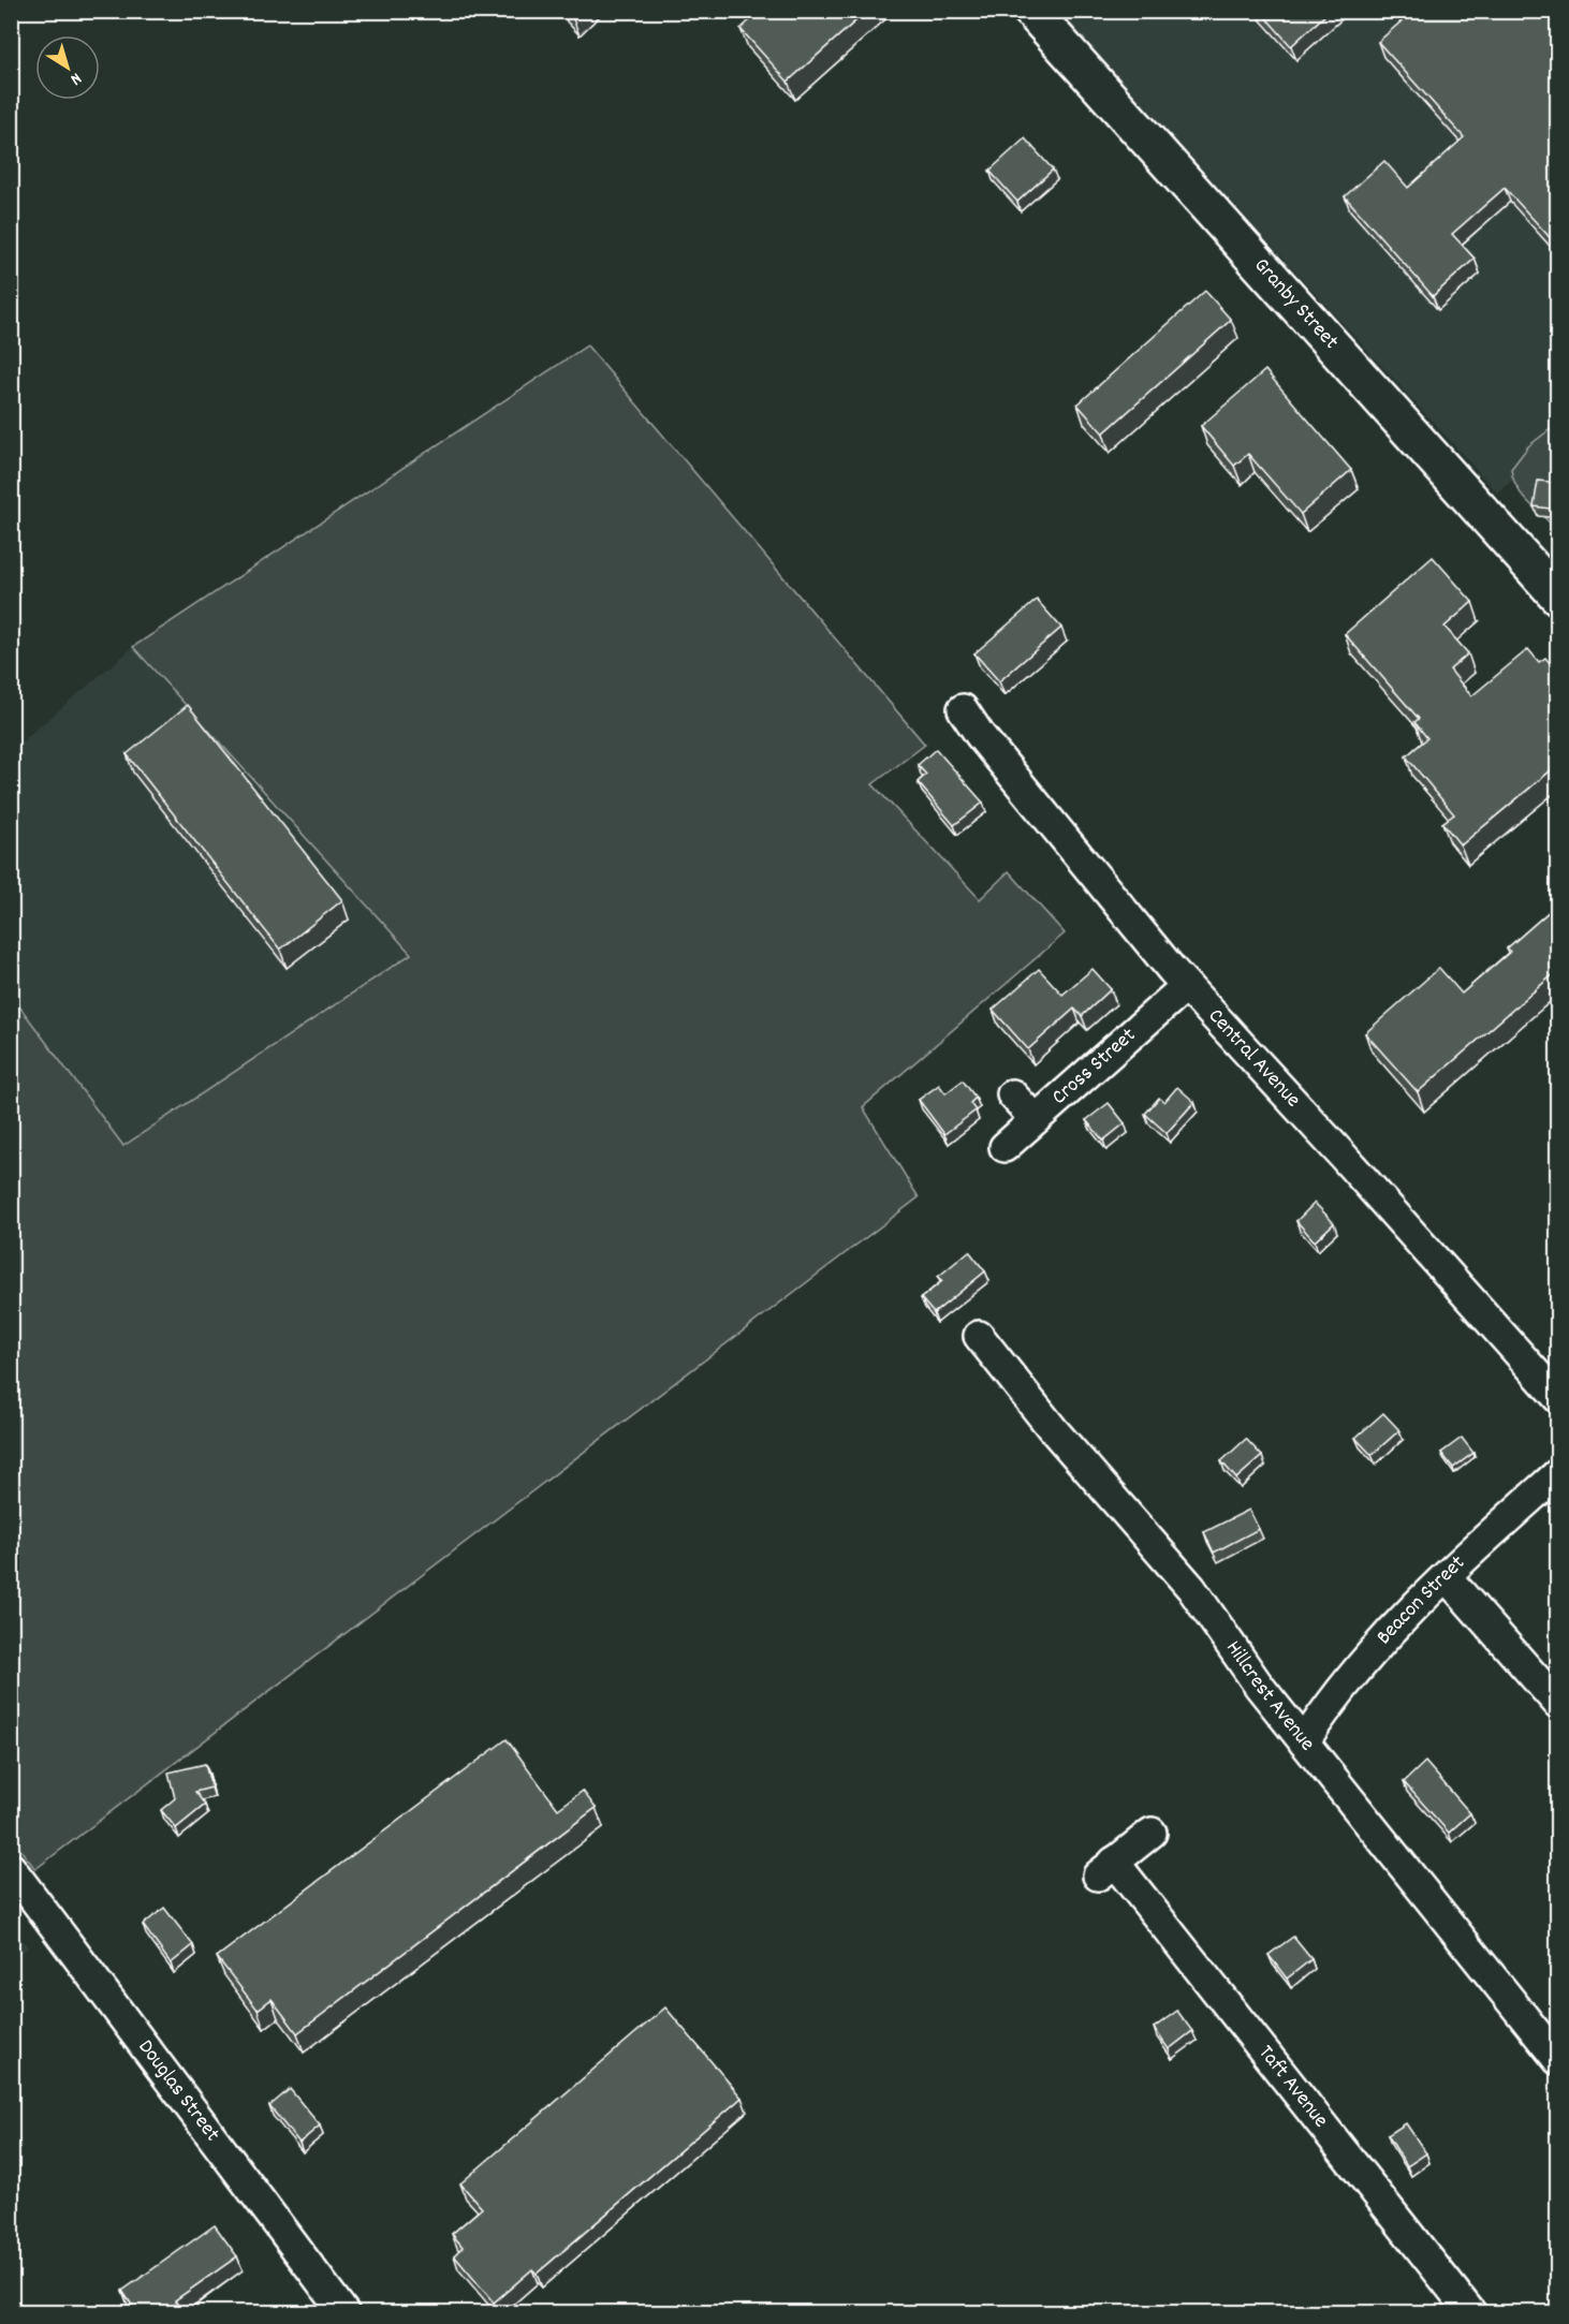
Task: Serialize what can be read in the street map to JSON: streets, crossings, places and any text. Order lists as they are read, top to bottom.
{
  "streets": {
    "main road": ["Granby Street"],
    "street": [
      "Central Avenue",
      "Cross Street",
      "Beacon Street",
      "Hillcrest Avenue",
      "Taft Avenue",
      "Douglas Street"
    ]
  },
  "crossings": [
    ["Central Avenue", "Cross Street"],
    ["Beacon Street", "Hillcrest Avenue"]
  ],
  "north": "bottom right"
}
